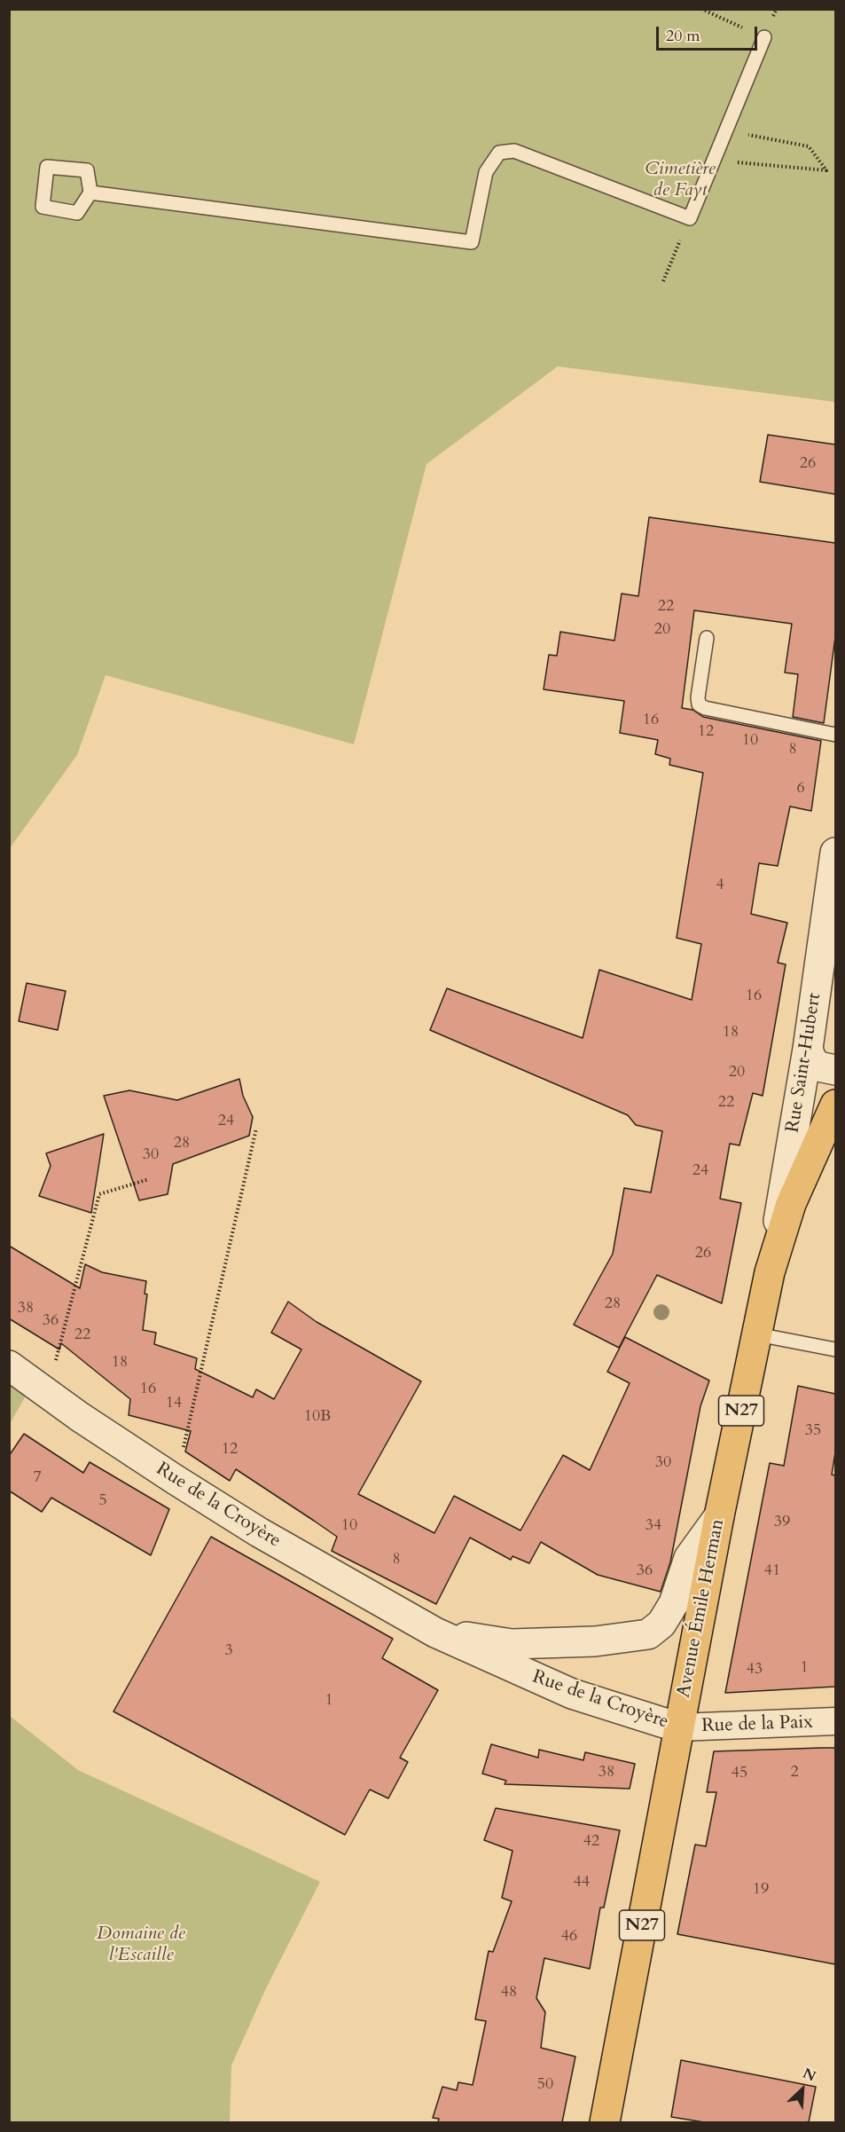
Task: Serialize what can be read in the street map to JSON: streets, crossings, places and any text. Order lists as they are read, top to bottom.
{
  "streets": {
    "main road": ["N27", "Avenue Émile Herman"],
    "street": ["Rue Saint-Hubert", "Rue de la Croyère", "Rue de la Paix"]
  },
  "crossings": [
    ["Rue Saint-Hubert", "Avenue Émile Herman"],
    ["Rue de la Croyère", "Avenue Émile Herman"],
    ["Rue de la Croyère", "Rue de la Paix"],
    ["Avenue Émile Herman", "Rue de la Paix"]
  ],
  "parks": ["Cimetière de Fayt", "Domaine de l'Escaille"],
  "house_numbers": [
    "26",
    "22",
    "20",
    "16",
    "12",
    "10",
    "8",
    "6",
    "4",
    "16",
    "18",
    "20",
    "22",
    "24",
    "28",
    "30",
    "24",
    "26",
    "28",
    "38",
    "36",
    "22",
    "18",
    "16",
    "14",
    "10B",
    "35",
    "12",
    "30",
    "7",
    "5",
    "39",
    "10",
    "34",
    "8",
    "36",
    "41",
    "3",
    "1",
    "43",
    "1",
    "38",
    "2",
    "45",
    "42",
    "44",
    "19",
    "46",
    "48",
    "50"
  ],
  "scale_bar": "20 m",
  "north": "top right"
}
